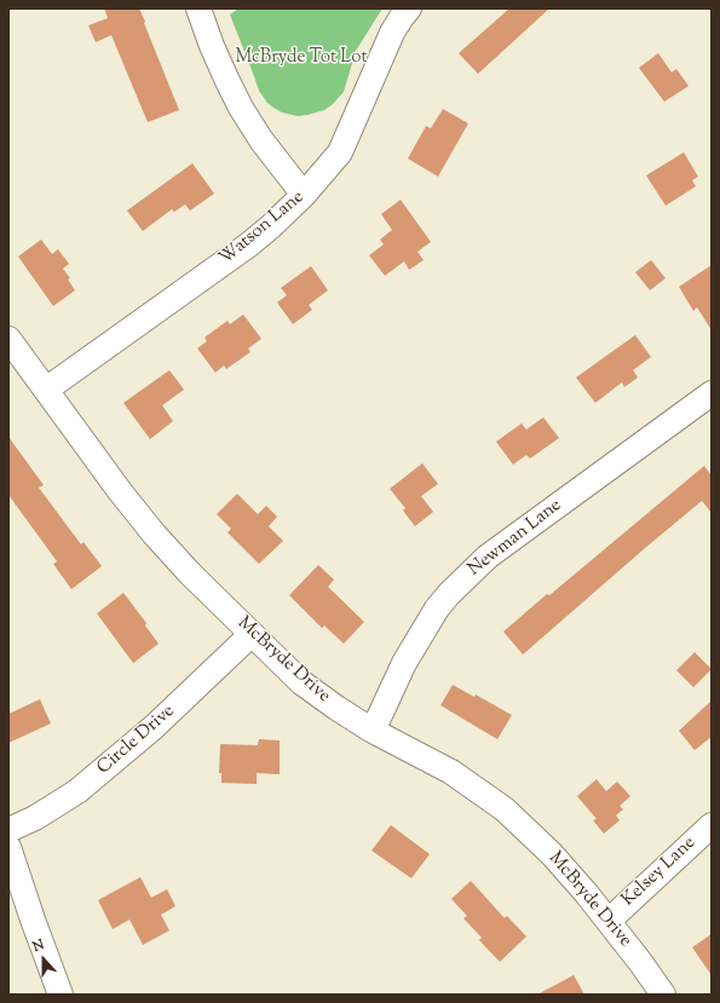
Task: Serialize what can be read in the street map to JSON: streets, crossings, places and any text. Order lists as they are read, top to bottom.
{
  "streets": {
    "street": [
      "Watson Lane",
      "Newman Lane",
      "McBryde Drive",
      "Circle Drive",
      "Kelsey Lane"
    ]
  },
  "crossings": [
    ["Watson Lane", "McBryde Drive"],
    ["Newman Lane", "McBryde Drive"],
    ["McBryde Drive", "Circle Drive"],
    ["McBryde Drive", "Kelsey Lane"]
  ],
  "parks": ["McBryde Tot Lot"],
  "north": "top"
}
